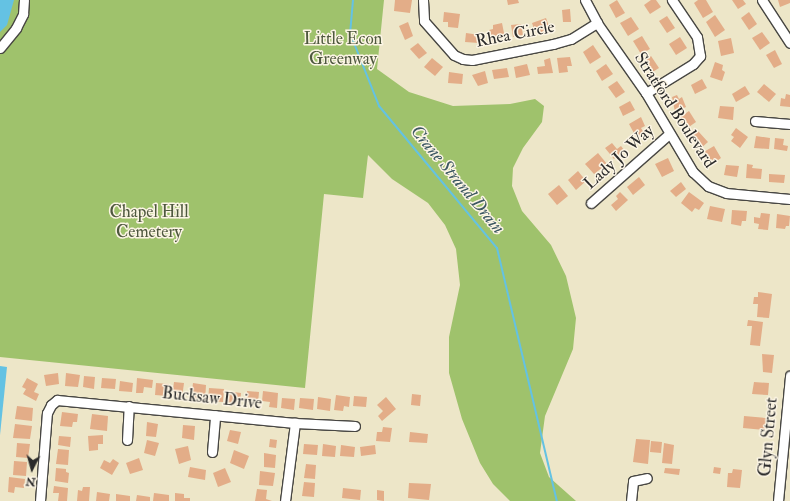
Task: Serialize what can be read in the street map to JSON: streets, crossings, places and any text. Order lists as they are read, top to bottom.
{
  "streets": {
    "street": [
      "Rhea Circle",
      "Stratford Boulevard",
      "Lady Jo Way",
      "Bucksaw Drive",
      "Glyn Street"
    ]
  },
  "crossings": [
    ["Rhea Circle", "Stratford Boulevard"],
    ["Stratford Boulevard", "Lady Jo Way"]
  ],
  "water": ["Crane Strand Drain"],
  "parks": ["Little Econ Greenway", "Chapel Hill Cemetery"],
  "north": "bottom"
}
